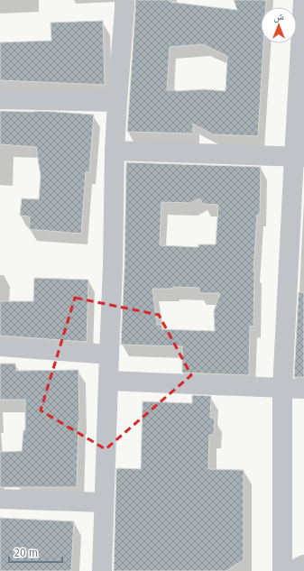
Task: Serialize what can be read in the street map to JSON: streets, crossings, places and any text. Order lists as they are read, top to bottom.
{
  "scale_bar": "20 m",
  "north": "top"
}
